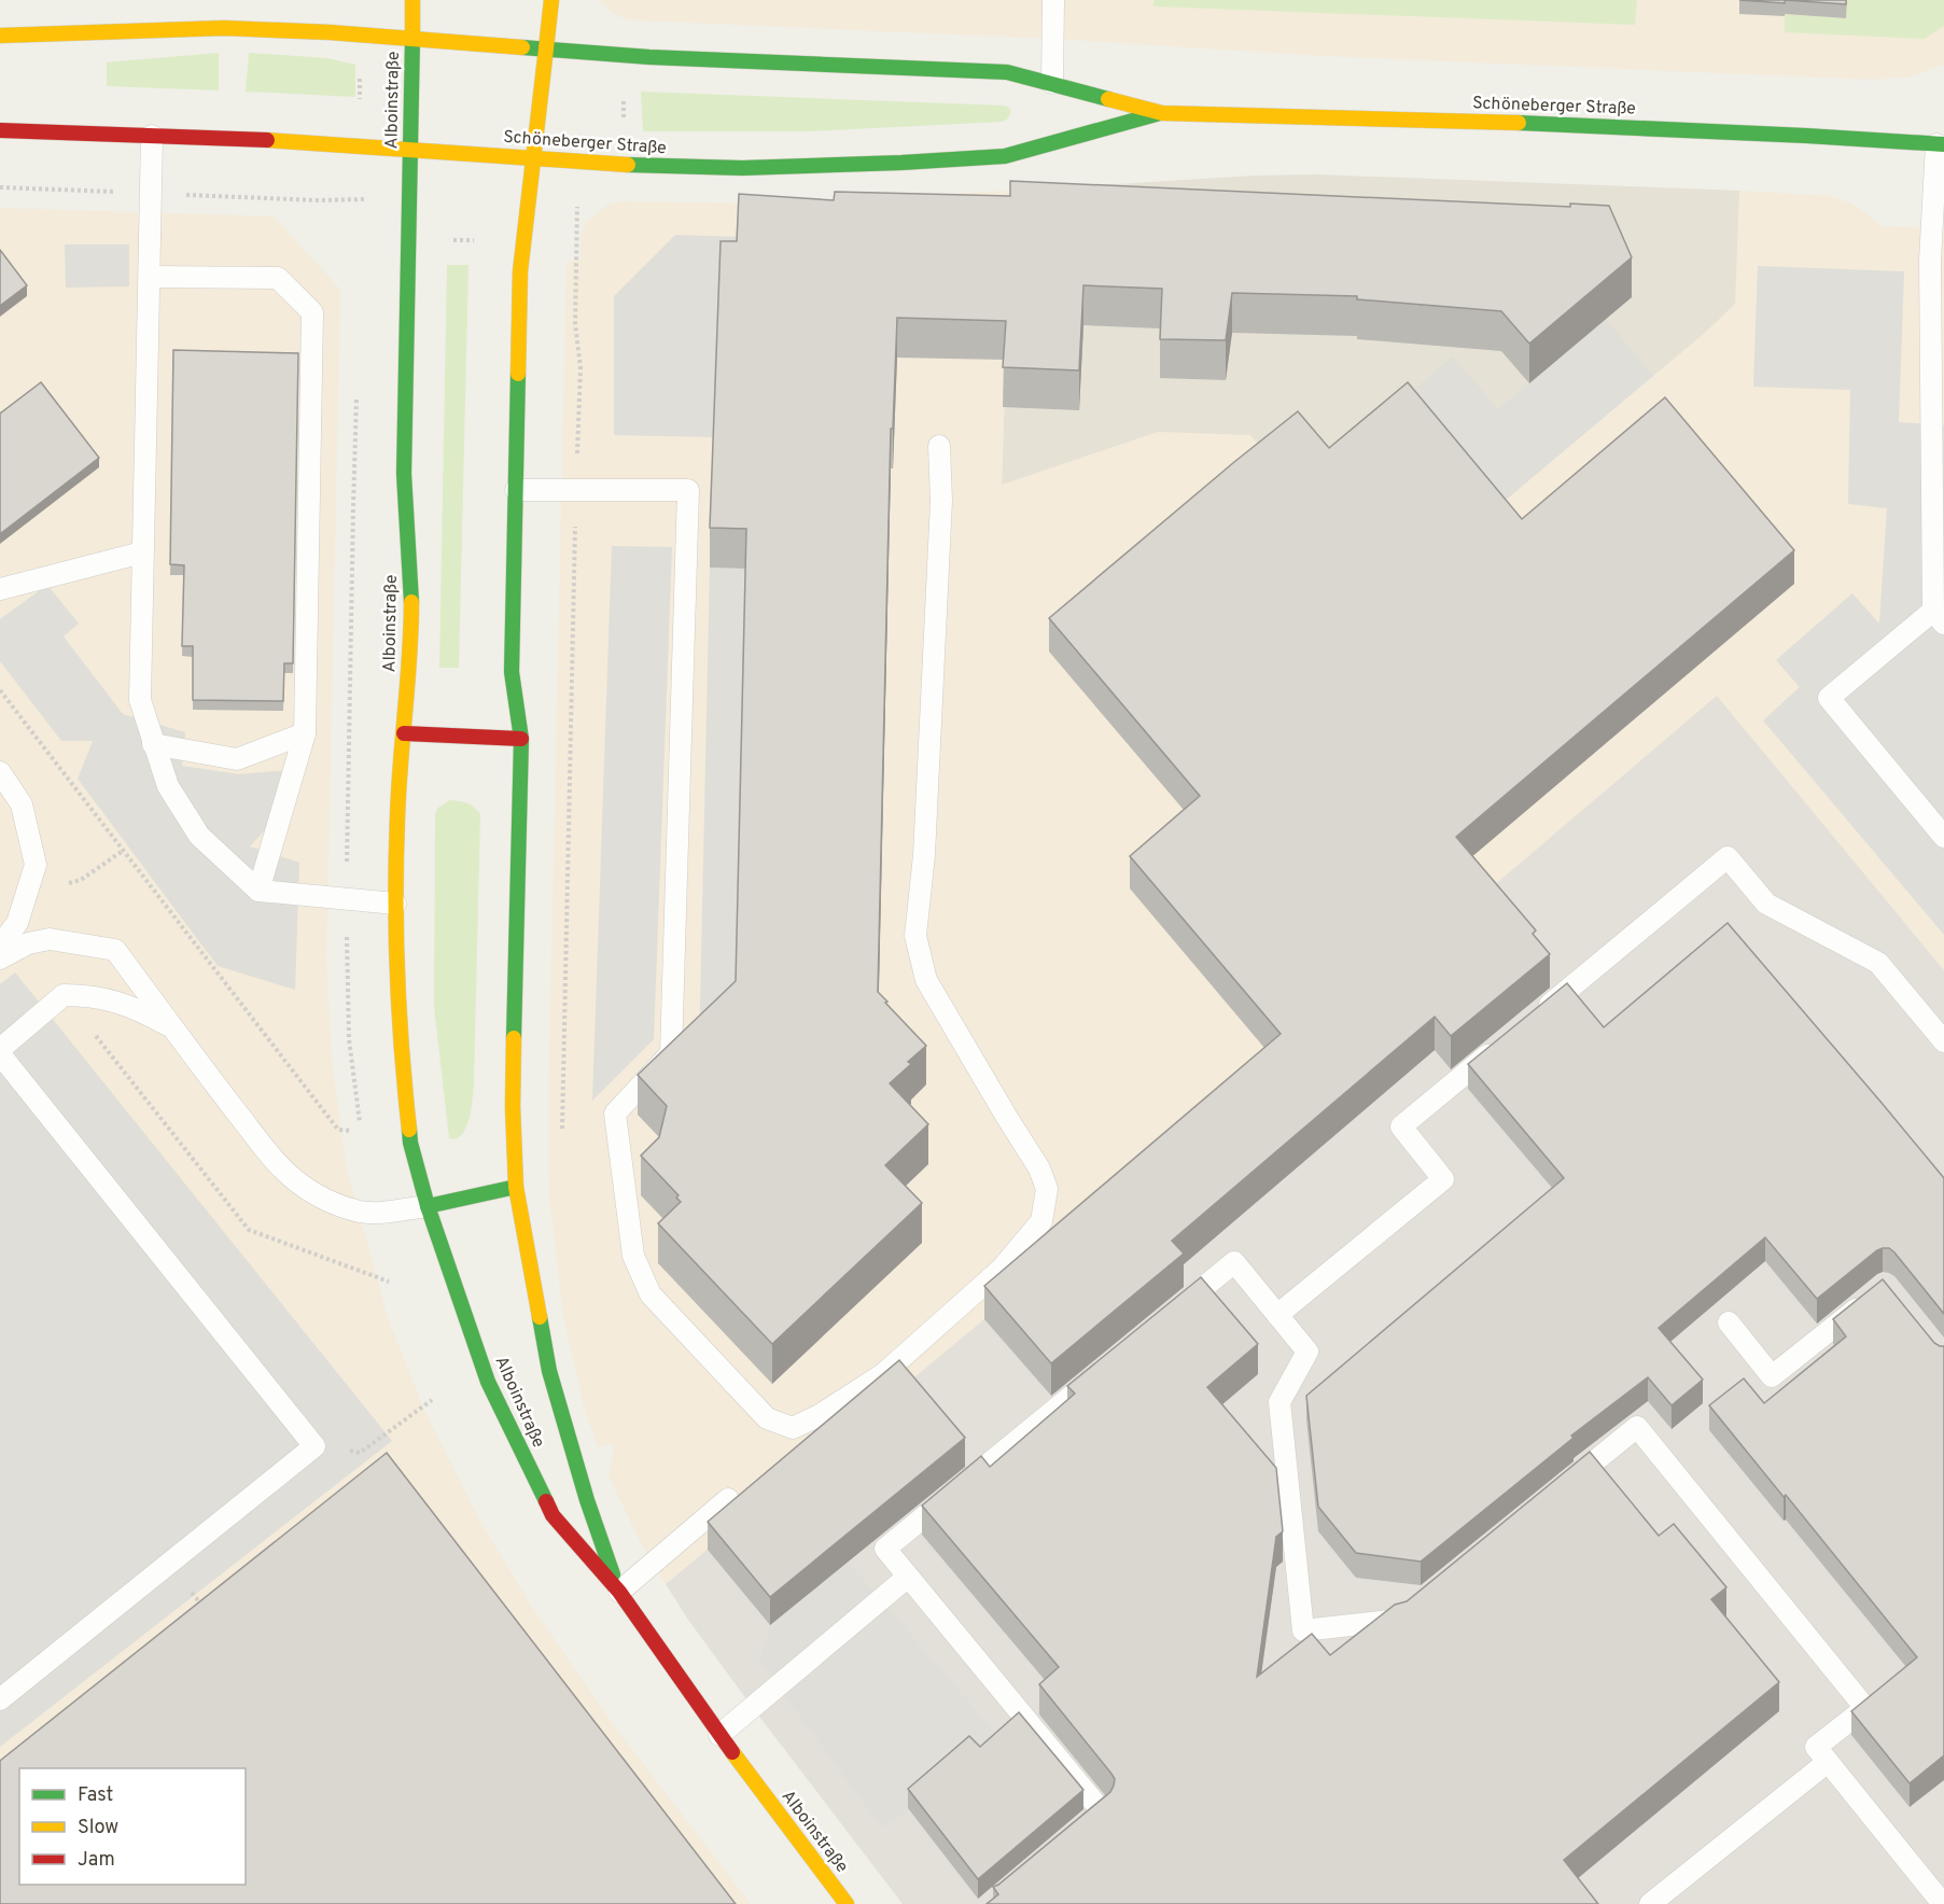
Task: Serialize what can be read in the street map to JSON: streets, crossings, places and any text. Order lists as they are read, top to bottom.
{
  "streets": {
    "main road": ["Alboinstraße", "Schöneberger Straße"]
  },
  "crossings": [
    ["Alboinstraße", "Schöneberger Straße"]
  ],
  "legend": ["Fast", "Slow", "Jam"]
}
